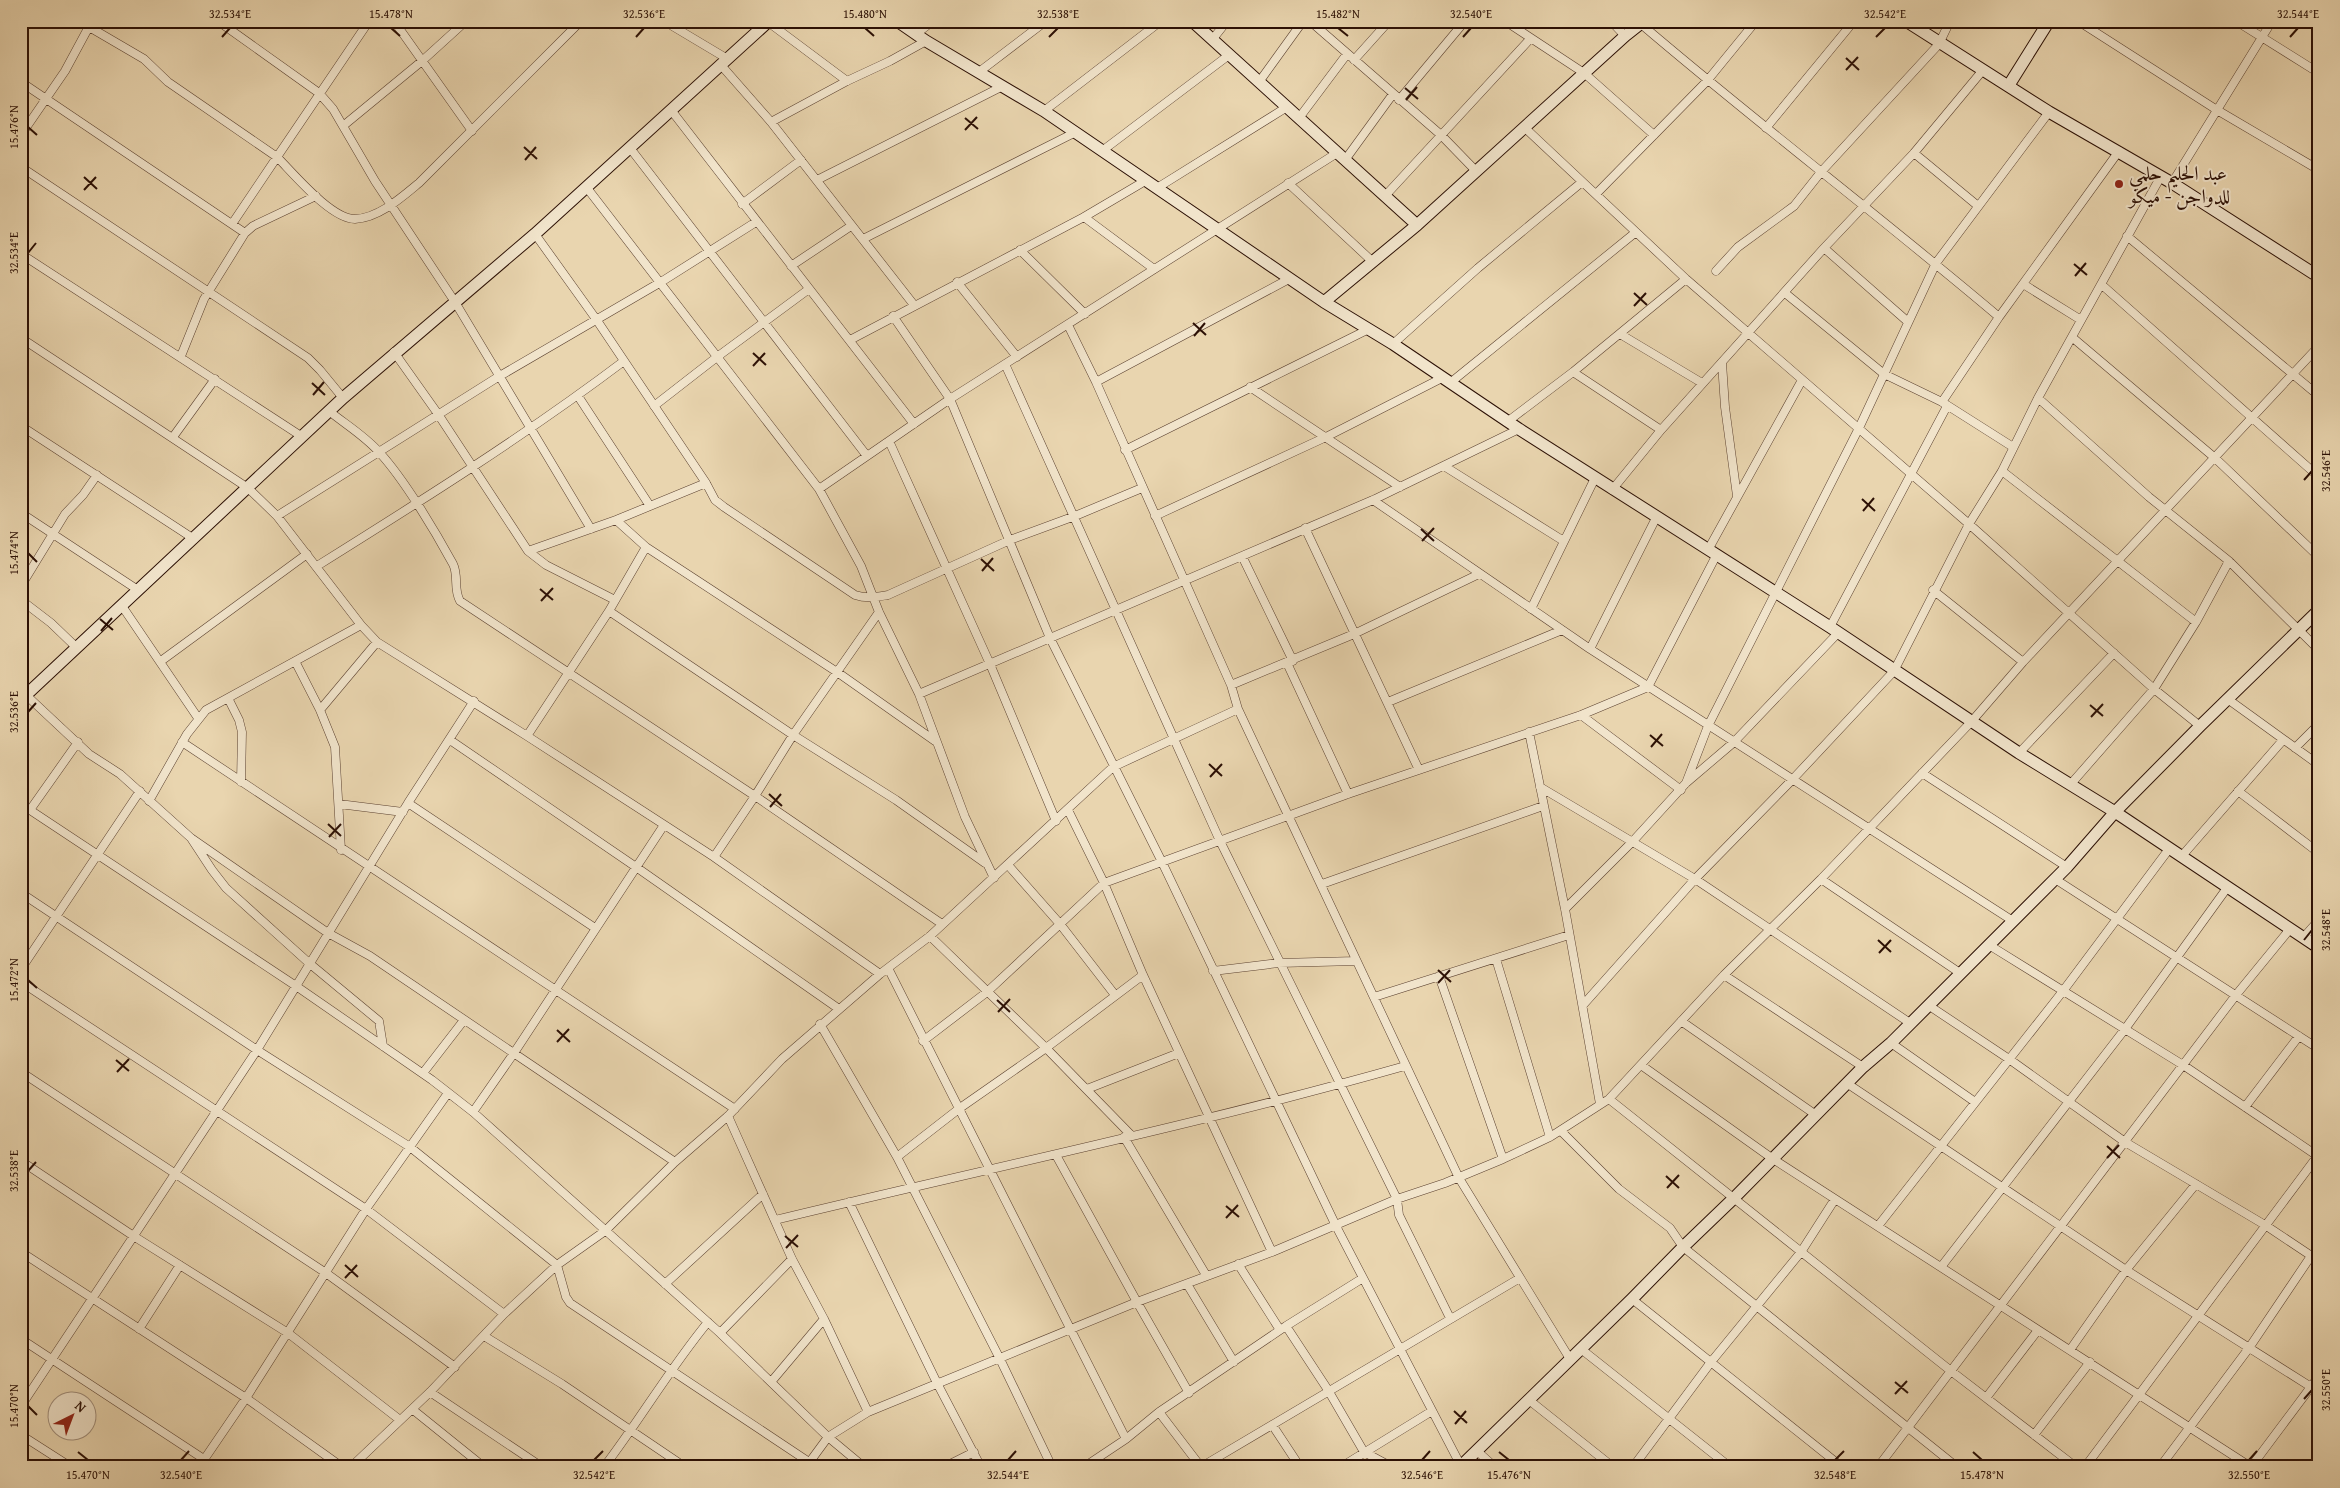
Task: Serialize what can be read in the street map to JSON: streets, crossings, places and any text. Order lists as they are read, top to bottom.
{
  "places": ["عبد الحليم حلمي للدواجن - ميكو"],
  "north": "top right",
  "coordinates": [
    "32.534°E",
    "15.478°N",
    "32.536°E",
    "15.480°N",
    "32.538°E",
    "15.482°N",
    "32.540°E",
    "32.542°E",
    "32.544°E",
    "15.476°N",
    "32.546°E",
    "15.474°N",
    "32.548°E",
    "15.472°N",
    "32.550°E",
    "15.470°N"
  ]
}
